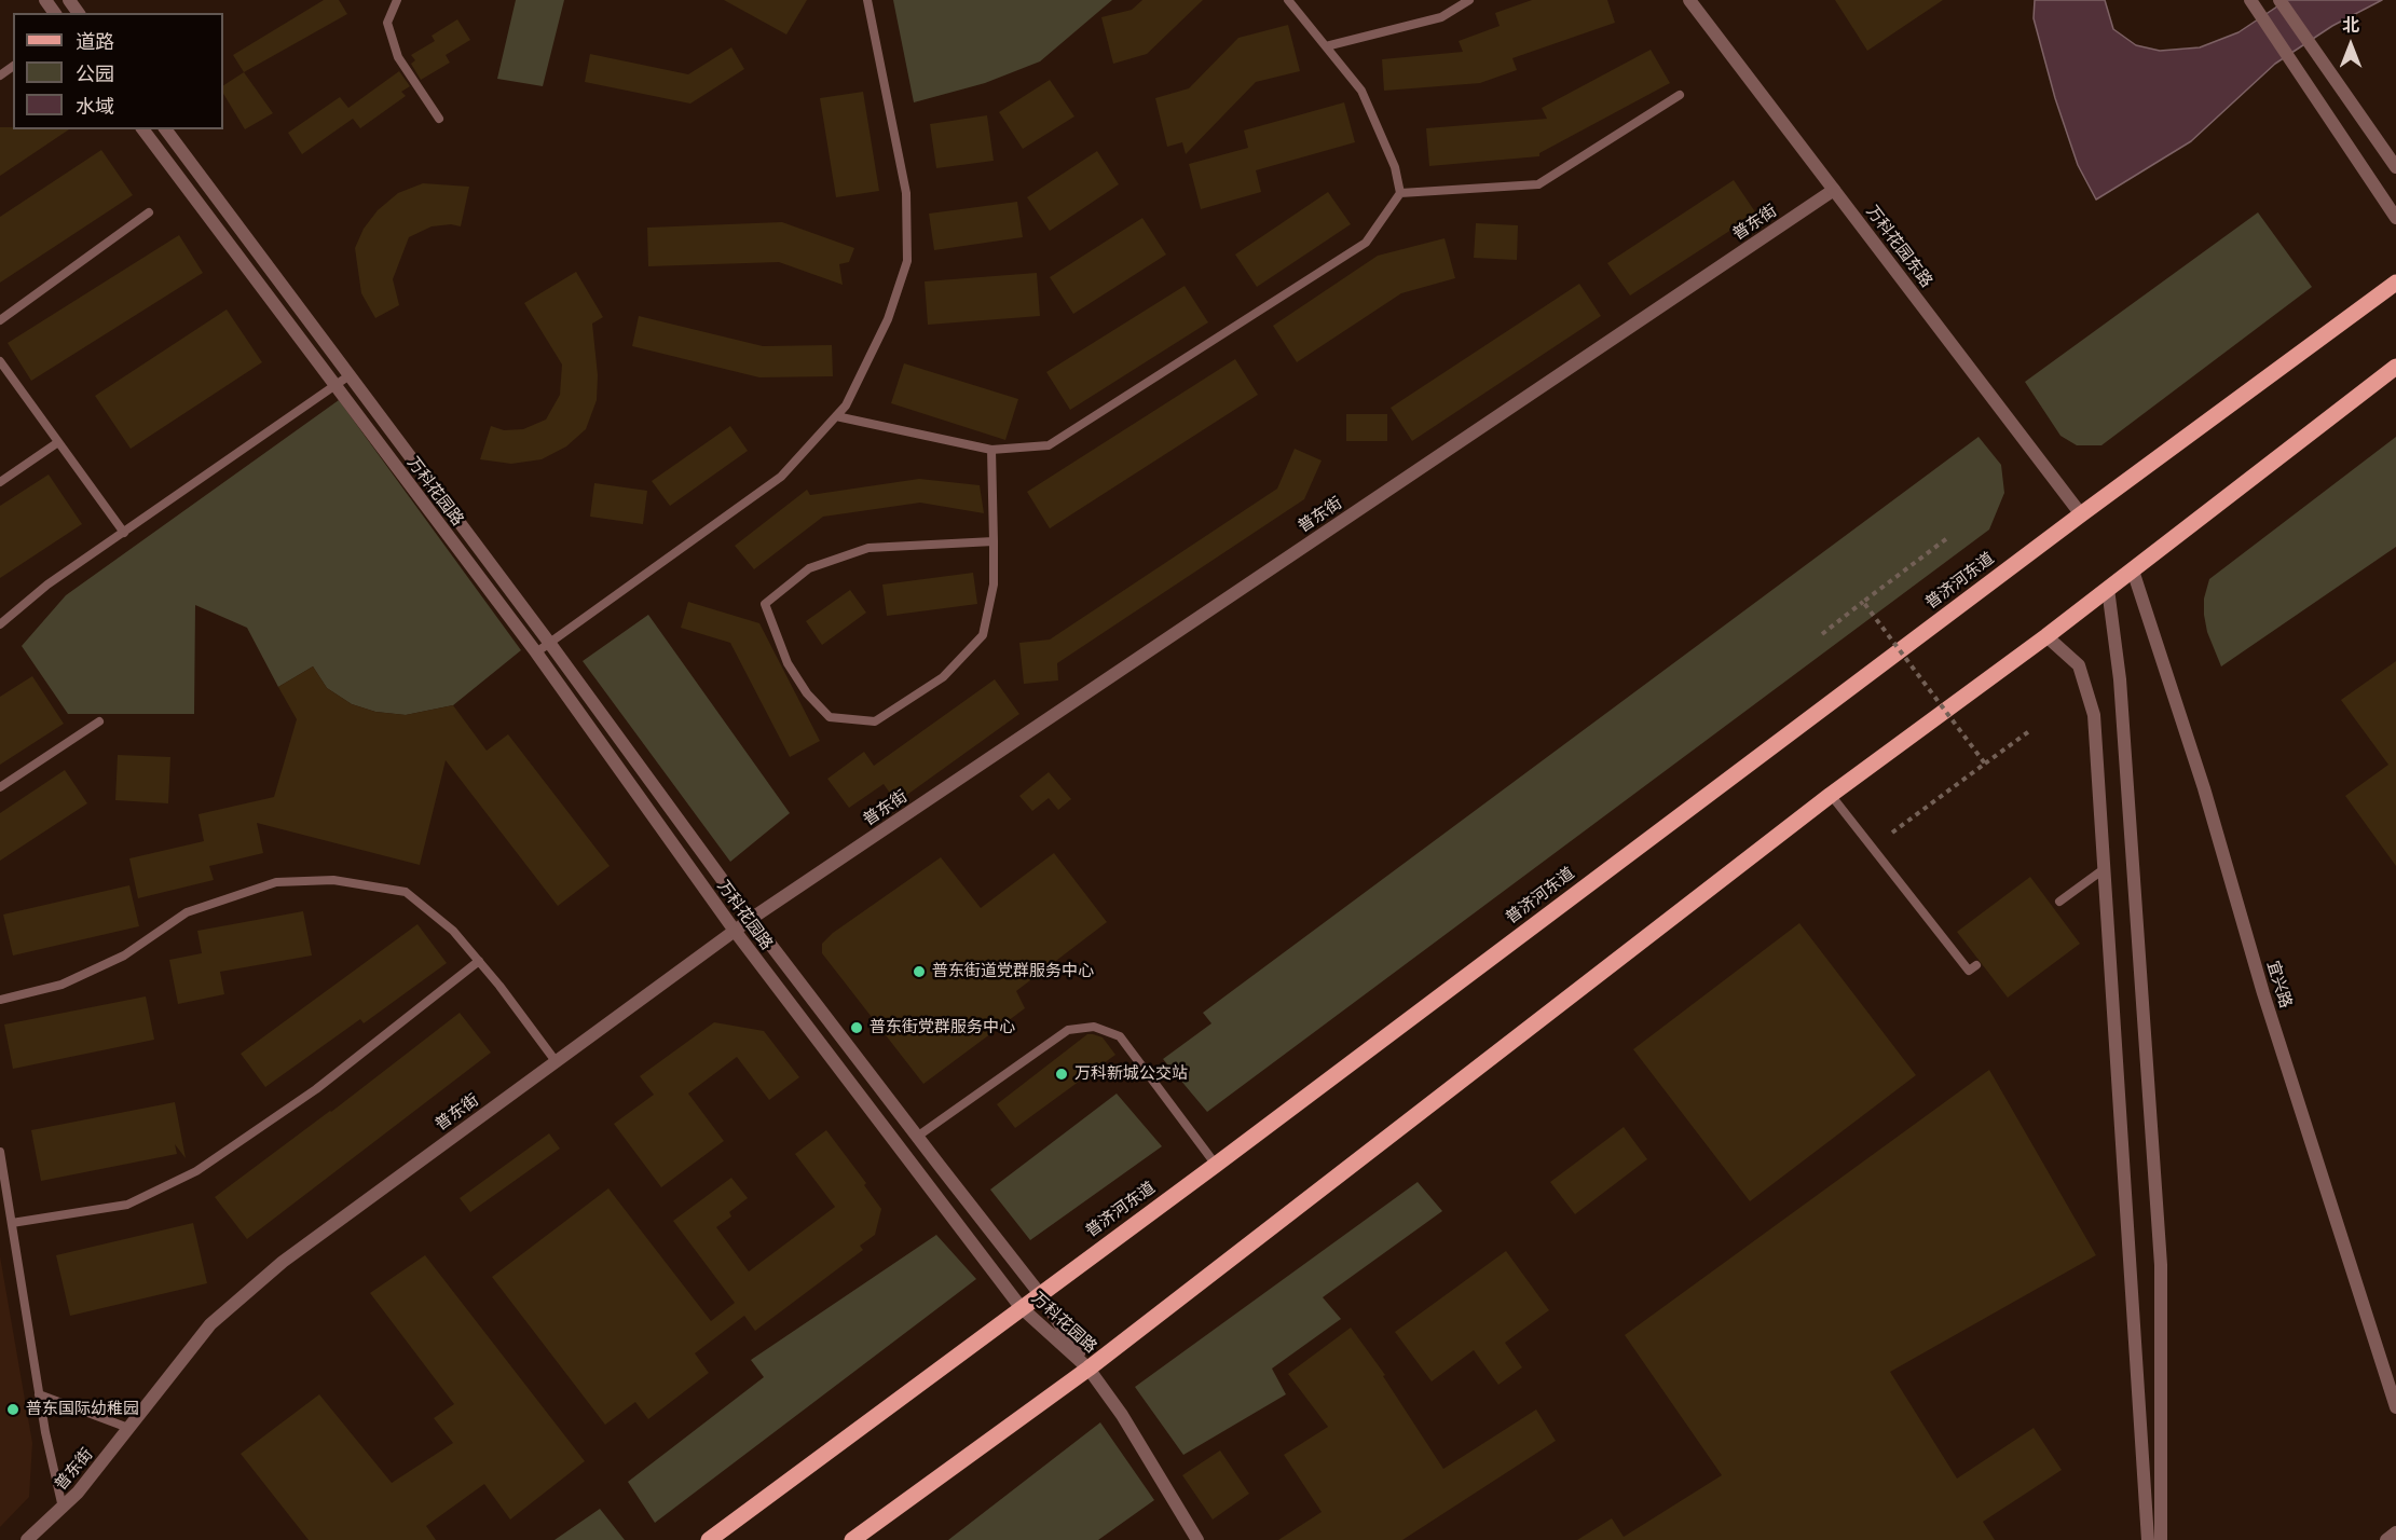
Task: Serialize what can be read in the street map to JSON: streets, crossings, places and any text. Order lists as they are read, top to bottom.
{
  "streets": {
    "main road": ["普济河东道"],
    "street": [
      "普东街",
      "万科花园东路",
      "万科花园路",
      "宜兴路"
    ]
  },
  "crossings": [
    ["普东街", "万科花园东路"],
    ["普东街", "万科花园路"],
    ["万科花园东路", "普济河东道"],
    ["万科花园路", "普济河东道"]
  ],
  "places": [
    "普东街道党群服务中心",
    "普东街党群服务中心",
    "万科新城公交站",
    "普东国际幼稚园"
  ],
  "legend": ["道路", "公园", "水域"],
  "north": "top"
}
